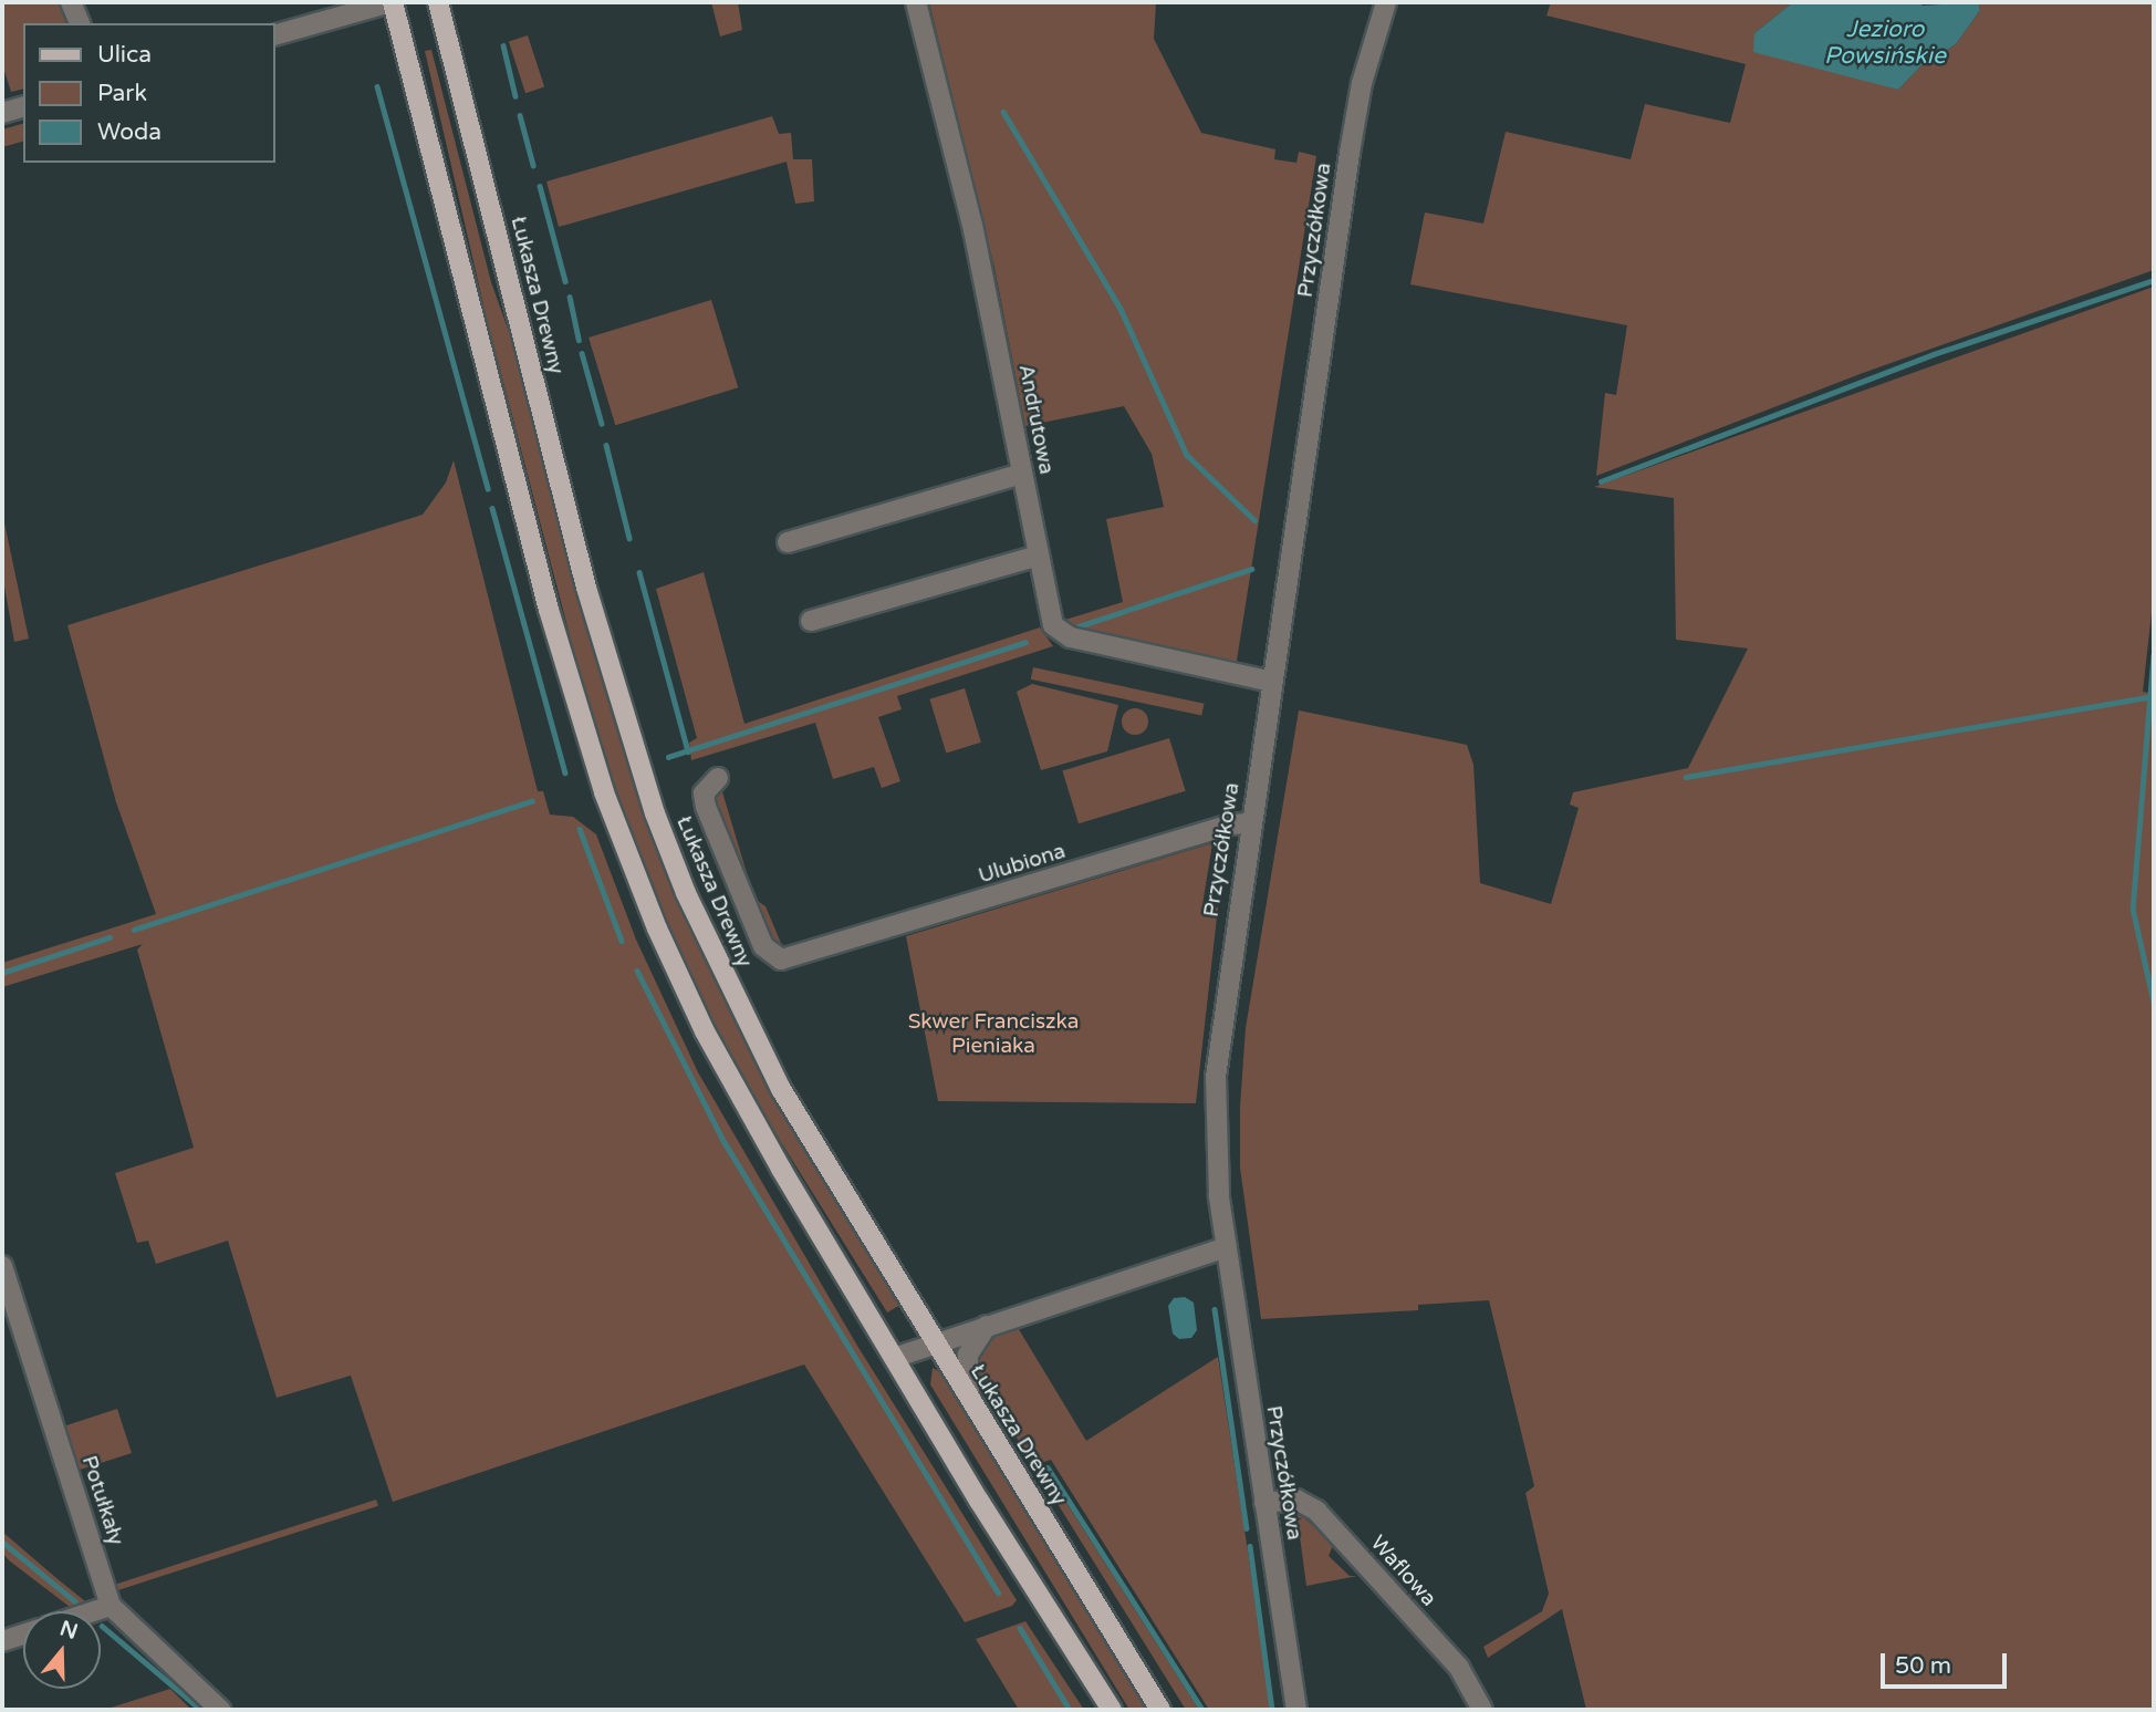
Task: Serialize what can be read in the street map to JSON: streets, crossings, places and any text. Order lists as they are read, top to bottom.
{
  "streets": {
    "main road": ["Łukasza Drewny"],
    "street": [
      "Przyczółkowa",
      "Andrutowa",
      "Ulubiona",
      "Potułkały",
      "Waflowa"
    ]
  },
  "crossings": [
    ["Przyczółkowa", "Andrutowa"],
    ["Przyczółkowa", "Ulubiona"],
    ["Przyczółkowa", "Waflowa"]
  ],
  "water": ["Jezioro Powsińskie"],
  "parks": ["Skwer Franciszka Pieniaka"],
  "legend": ["Ulica", "Park", "Woda"],
  "scale_bar": "50 m",
  "north": "top"
}
